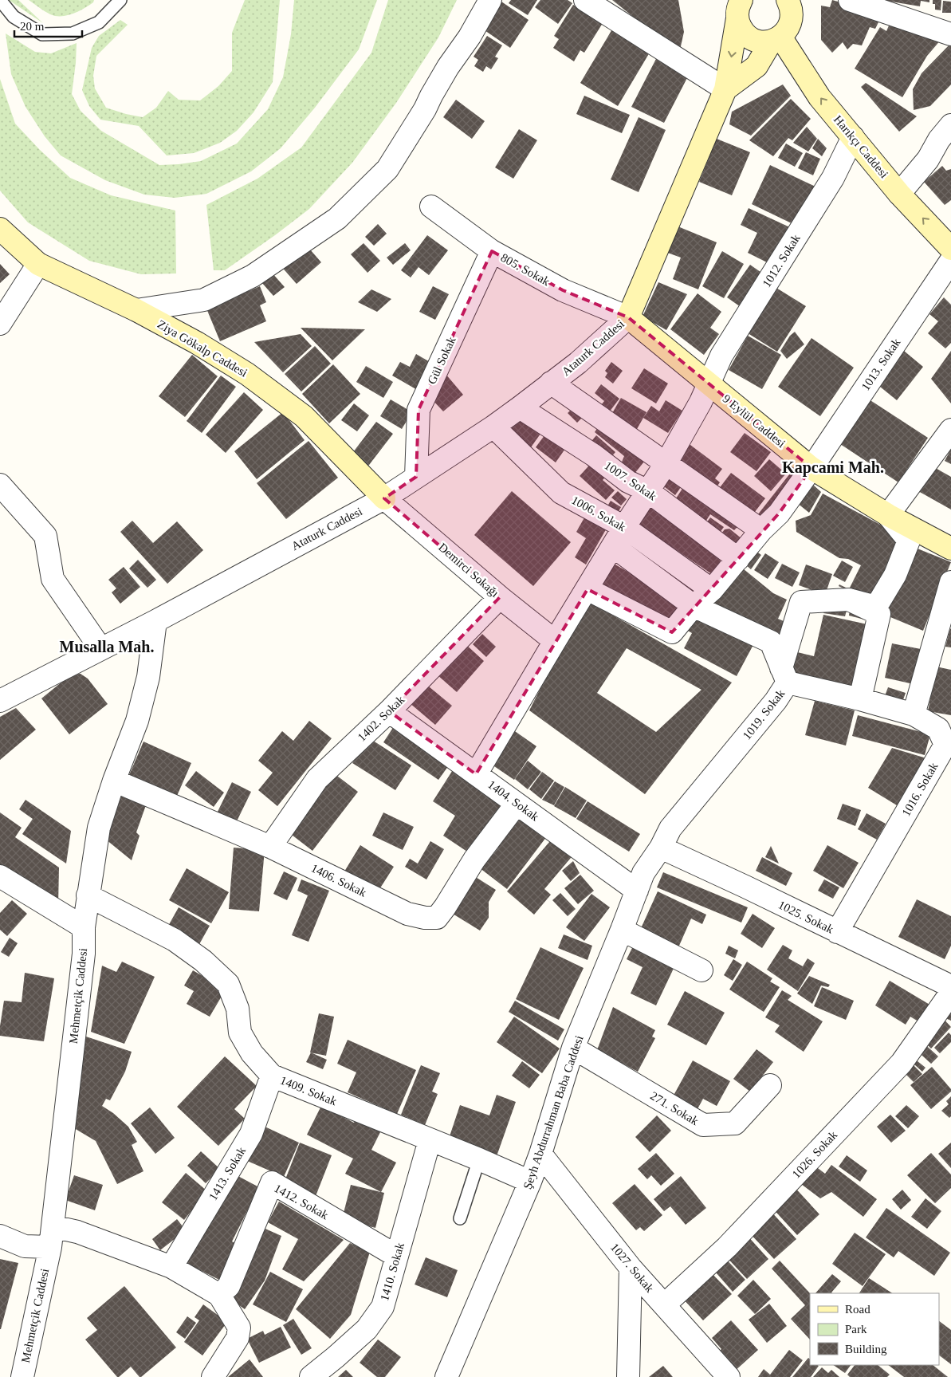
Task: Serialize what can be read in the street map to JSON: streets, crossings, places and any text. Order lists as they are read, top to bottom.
{
  "streets": {
    "main road": ["Harıkçı Caddesi", "Ziya Gökalp Caddesi", "9 Eylül Caddesi"],
    "street": [
      "1012. Sokak",
      "805. Sokak",
      "Ataturk Caddesi",
      "Gül Sokak",
      "1013. Sokak",
      "1007. Sokak",
      "1006. Sokak",
      "Demirci Sokağı",
      "1019. Sokak",
      "1402. Sokak",
      "1016. Sokak",
      "1404. Sokak",
      "1406. Sokak",
      "1025. Sokak",
      "Mehmetçik Caddesi",
      "1409. Sokak",
      "271. Sokak",
      "Şeyh Abdurrahman Baba Caddesi",
      "1026. Sokak",
      "1413. Sokak",
      "1412. Sokak",
      "1027. Sokak",
      "1410. Sokak"
    ]
  },
  "crossings": [
    ["Harıkçı Caddesi", "1012. Sokak"],
    ["1012. Sokak", "1013. Sokak"],
    ["1012. Sokak", "9 Eylül Caddesi"],
    ["1012. Sokak", "1007. Sokak"],
    ["1012. Sokak", "1006. Sokak"],
    ["1012. Sokak", "Demirci Sokağı"],
    ["1012. Sokak", "1404. Sokak"],
    ["805. Sokak", "Ataturk Caddesi"],
    ["805. Sokak", "Gül Sokak"],
    ["805. Sokak", "9 Eylül Caddesi"],
    ["Ataturk Caddesi", "Ziya Gökalp Caddesi"],
    ["Ataturk Caddesi", "Gül Sokak"],
    ["Ataturk Caddesi", "9 Eylül Caddesi"],
    ["Ataturk Caddesi", "1007. Sokak"],
    ["Ataturk Caddesi", "1006. Sokak"],
    ["Ataturk Caddesi", "Demirci Sokağı"],
    ["Ataturk Caddesi", "Mehmetçik Caddesi"],
    ["Ziya Gökalp Caddesi", "Demirci Sokağı"],
    ["1013. Sokak", "9 Eylül Caddesi"],
    ["1013. Sokak", "1007. Sokak"],
    ["1013. Sokak", "1006. Sokak"],
    ["Demirci Sokağı", "1402. Sokak"],
    ["1019. Sokak", "1025. Sokak"],
    ["1019. Sokak", "Şeyh Abdurrahman Baba Caddesi"],
    ["1402. Sokak", "1404. Sokak"],
    ["1402. Sokak", "1406. Sokak"],
    ["1016. Sokak", "1025. Sokak"],
    ["1404. Sokak", "1406. Sokak"],
    ["1404. Sokak", "Şeyh Abdurrahman Baba Caddesi"],
    ["1406. Sokak", "Mehmetçik Caddesi"],
    ["1025. Sokak", "Şeyh Abdurrahman Baba Caddesi"],
    ["Mehmetçik Caddesi", "1409. Sokak"],
    ["1409. Sokak", "Şeyh Abdurrahman Baba Caddesi"],
    ["1409. Sokak", "1413. Sokak"],
    ["1409. Sokak", "1410. Sokak"],
    ["271. Sokak", "Şeyh Abdurrahman Baba Caddesi"],
    ["Şeyh Abdurrahman Baba Caddesi", "1027. Sokak"],
    ["1026. Sokak", "1027. Sokak"],
    ["1412. Sokak", "1410. Sokak"]
  ],
  "one_way": ["Harıkçı Caddesi"],
  "districts": ["Kapcami Mah.", "Musalla Mah."],
  "legend": ["Road", "Park", "Building"],
  "scale_bar": "20 m"
}
